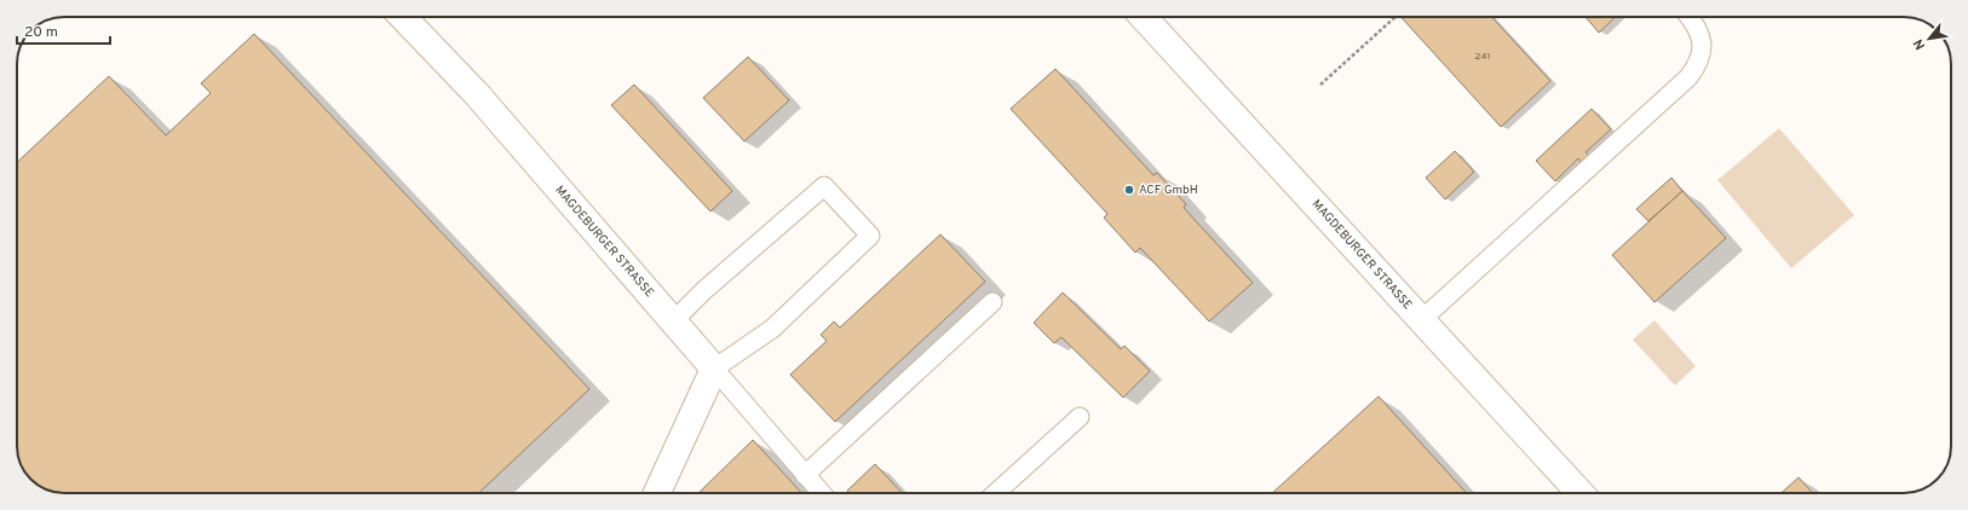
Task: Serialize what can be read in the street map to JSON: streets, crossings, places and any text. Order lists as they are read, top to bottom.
{
  "streets": {
    "street": ["MAGDEBURGER STRASSE"]
  },
  "places": ["ACF GmbH"],
  "house_numbers": ["241"],
  "scale_bar": "20 m",
  "north": "bottom left"
}
